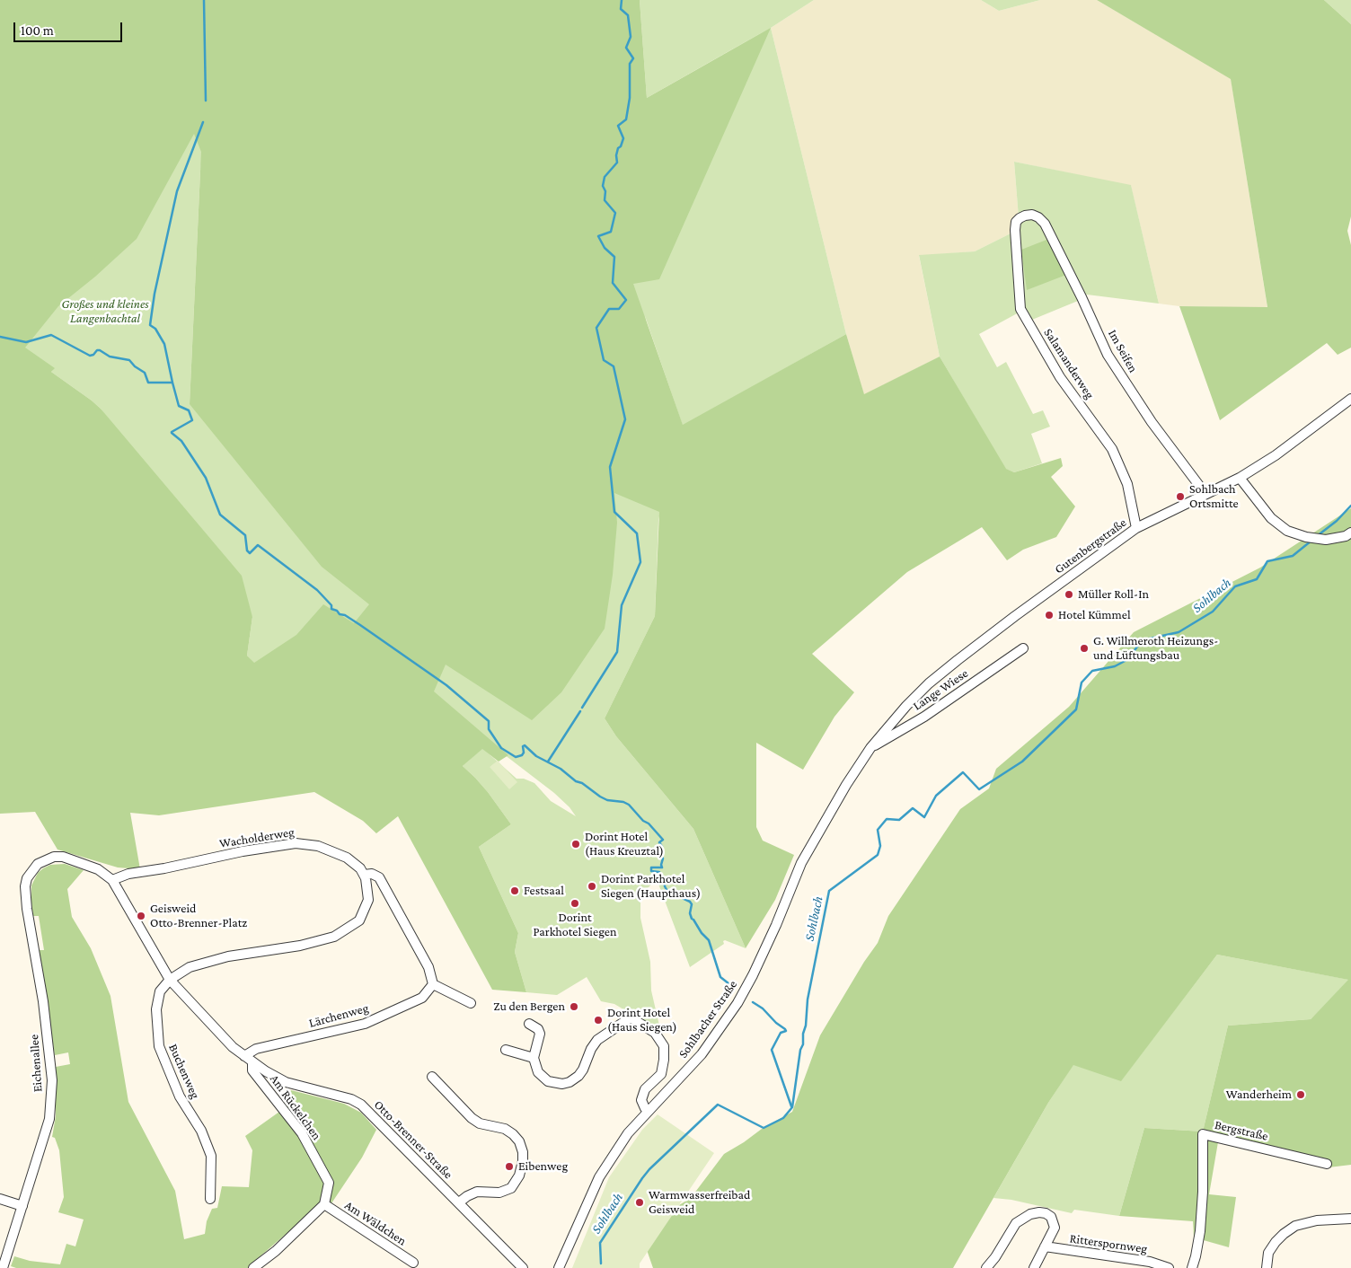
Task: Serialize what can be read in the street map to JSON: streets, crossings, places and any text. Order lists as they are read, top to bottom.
{
  "streets": {
    "street": [
      "Im Seifen",
      "Salamanderweg",
      "Gutenbergstraße",
      "Lange Wiese",
      "Wacholderweg",
      "Lärchenweg",
      "Sohlbacher Straße",
      "Eichenallee",
      "Buchenweg",
      "Am Rückelchen",
      "Bergstraße",
      "Otto-Brenner-Straße",
      "Am Wäldchen",
      "Ritterspornweg"
    ]
  },
  "crossings": [
    ["Im Seifen", "Salamanderweg"],
    ["Im Seifen", "Gutenbergstraße"],
    ["Salamanderweg", "Gutenbergstraße"],
    ["Gutenbergstraße", "Lange Wiese"],
    ["Gutenbergstraße", "Sohlbacher Straße"],
    ["Lange Wiese", "Sohlbacher Straße"],
    ["Wacholderweg", "Eichenallee"],
    ["Wacholderweg", "Otto-Brenner-Straße"],
    ["Lärchenweg", "Am Rückelchen"],
    ["Lärchenweg", "Otto-Brenner-Straße"],
    ["Eichenallee", "Otto-Brenner-Straße"],
    ["Buchenweg", "Otto-Brenner-Straße"],
    ["Am Rückelchen", "Otto-Brenner-Straße"],
    ["Am Rückelchen", "Am Wäldchen"]
  ],
  "water": ["Sohlbach"],
  "parks": ["Großes und kleines Langenbachtal"],
  "places": [
    "Sohlbach Ortsmitte",
    "Müller Roll-In",
    "Hotel Kümmel",
    "G. Willmeroth Heizungs- und Lüftungsbau",
    "Dorint Hotel (Haus Kreuztal)",
    "Dorint Parkhotel Siegen (Haupthaus)",
    "Festsaal",
    "Dorint Parkhotel Siegen",
    "Geisweid Otto-Brenner-Platz",
    "Zu den Bergen",
    "Dorint Hotel (Haus Siegen)",
    "Wanderheim",
    "Eibenweg",
    "Warmwasserfreibad Geisweid"
  ],
  "scale_bar": "100 m"
}
